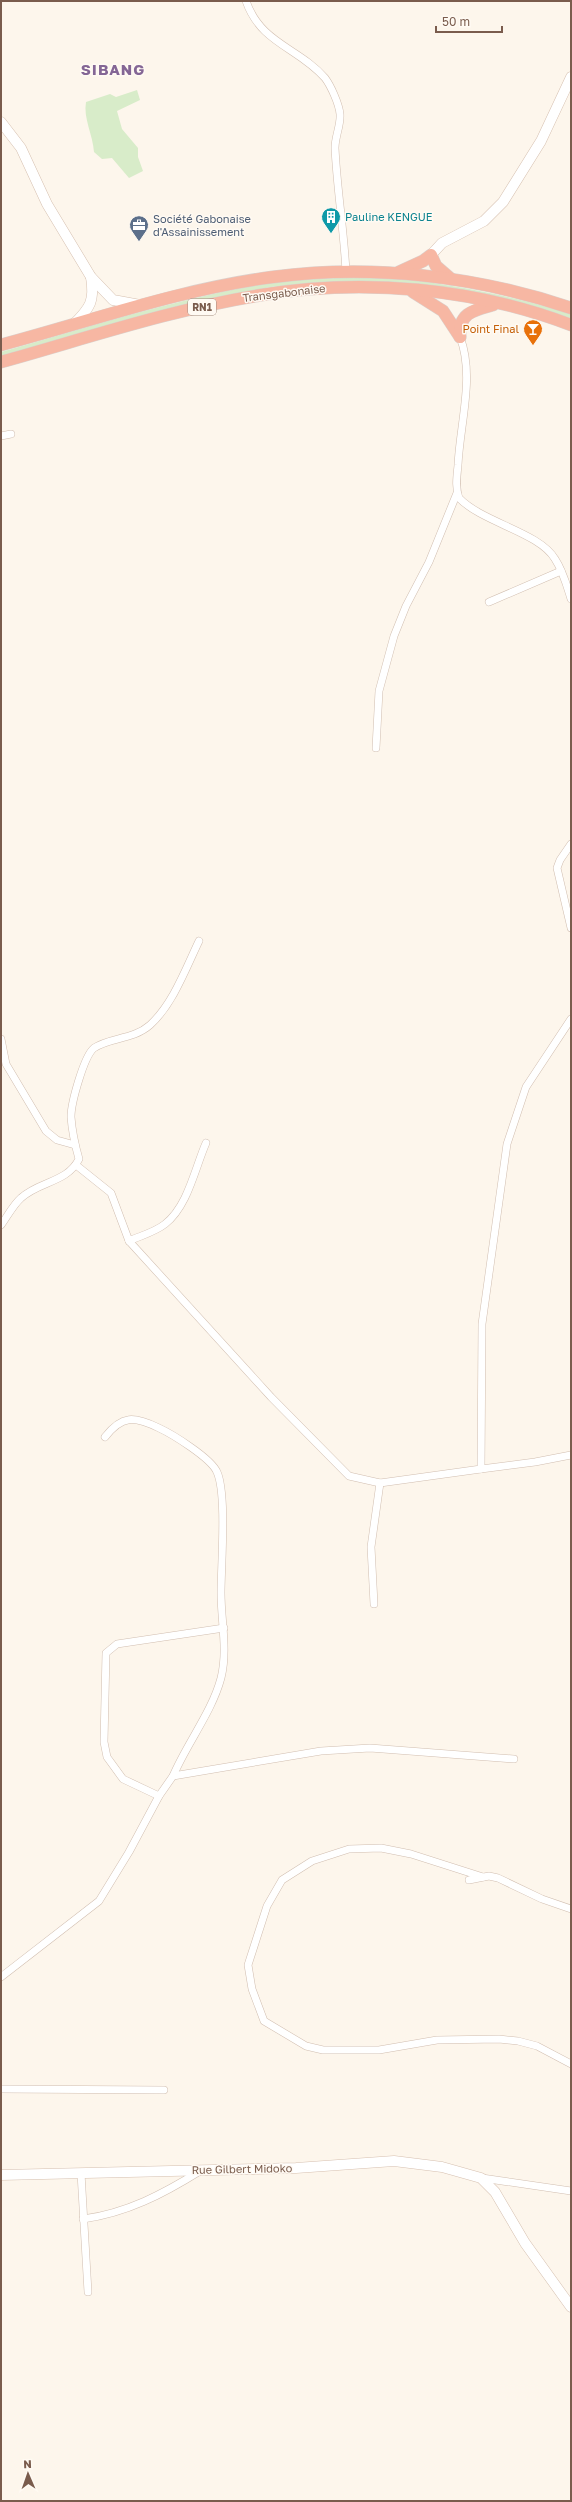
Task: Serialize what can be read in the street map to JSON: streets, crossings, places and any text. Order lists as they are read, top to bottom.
{
  "streets": {
    "highway": ["Transgabonaise", "RN1"],
    "main road": ["Rue Gilbert Midoko"]
  },
  "crossings": [
    ["Transgabonaise", "RN1"]
  ],
  "districts": ["SIBANG"],
  "places": {
    "building": ["Pauline KENGUE"],
    "office": ["Société Gabonaise d'Assainissement"],
    "bar": ["Point Final"]
  },
  "scale_bar": "50 m",
  "north": "top"
}
